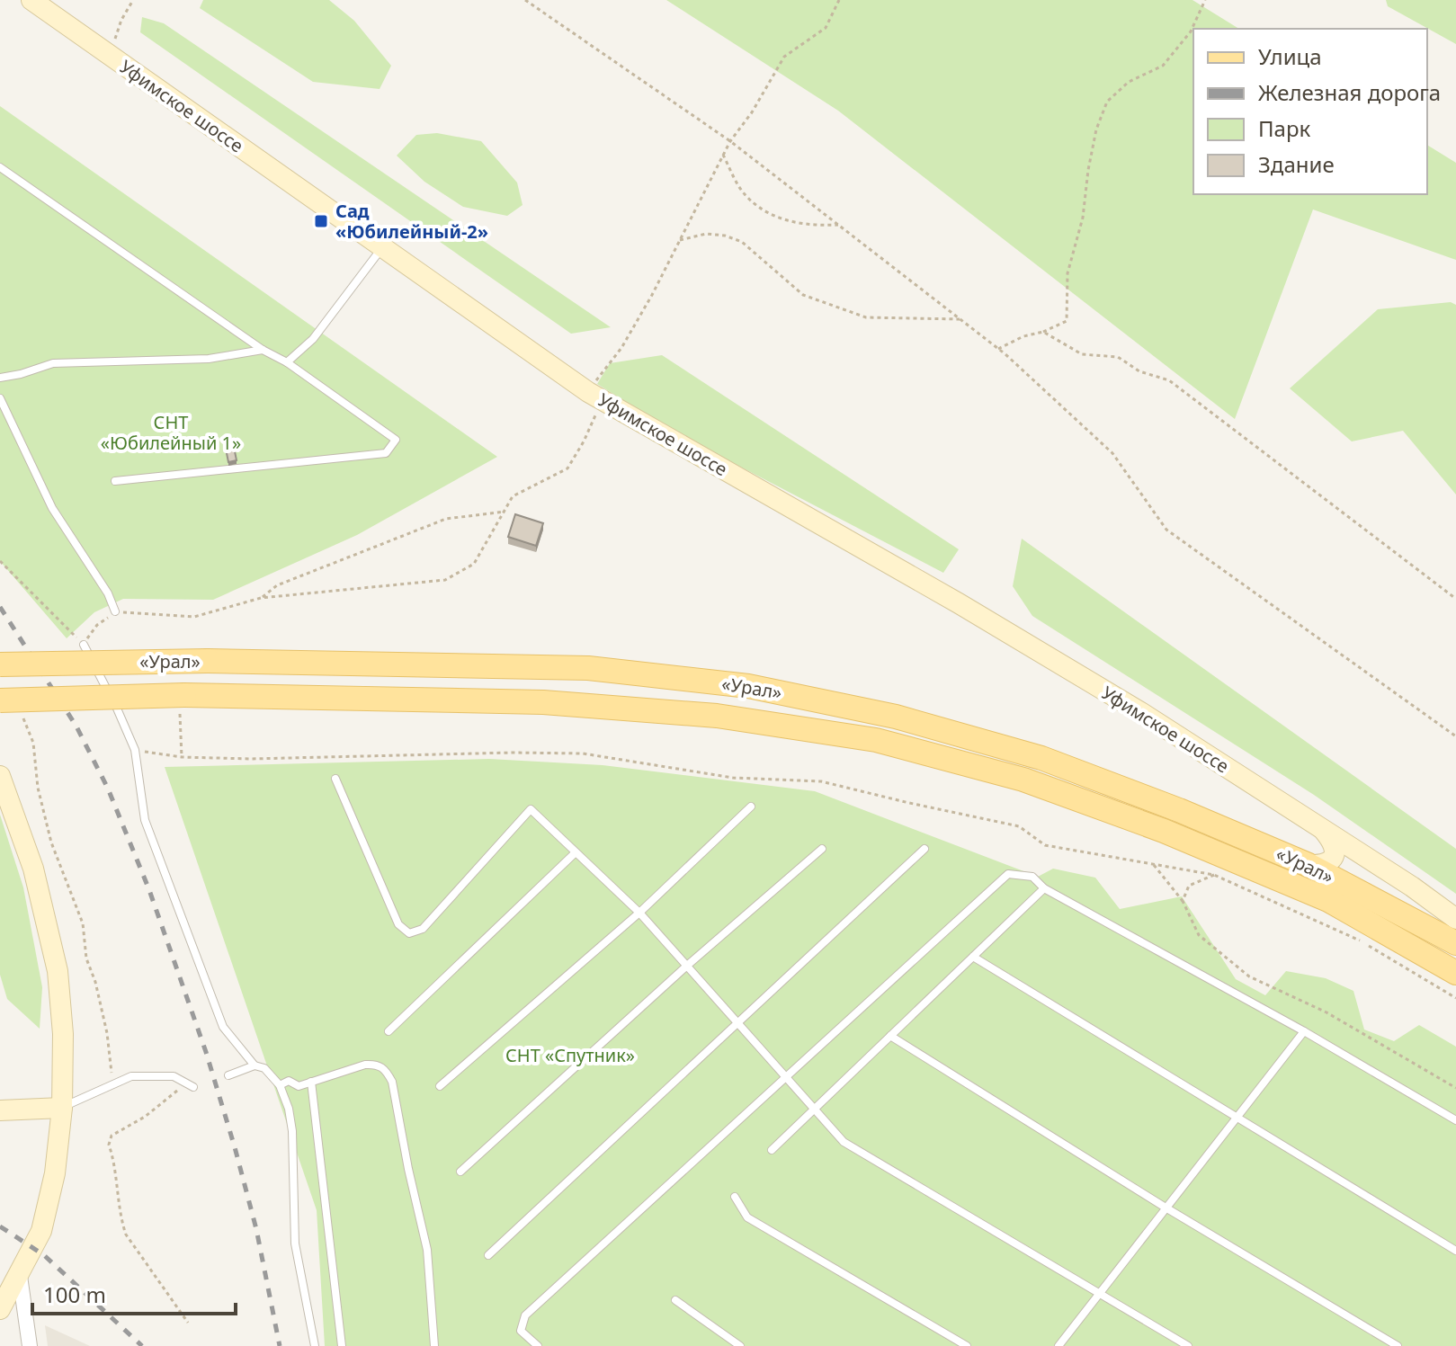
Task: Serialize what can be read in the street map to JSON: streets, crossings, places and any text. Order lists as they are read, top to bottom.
{
  "streets": {
    "main road": ["Уфимское шоссе", "«Урал»"]
  },
  "parks": ["СНТ «Юбилейный 1»", "СНТ «Спутник»"],
  "places": {
    "transit": ["Сад «Юбилейный-2»"]
  },
  "legend": [
    "Улица",
    "Железная дорога",
    "Парк",
    "Здание"
  ],
  "scale_bar": "100 m"
}
